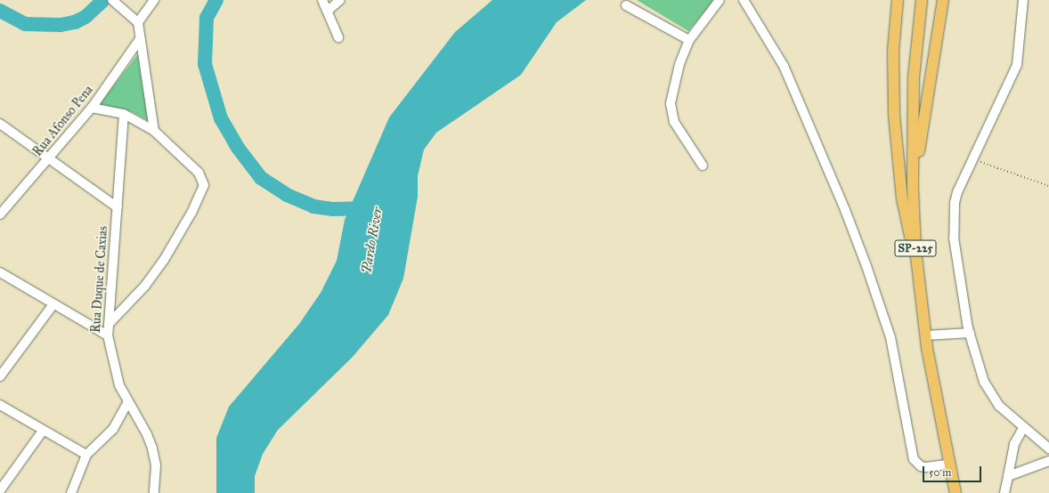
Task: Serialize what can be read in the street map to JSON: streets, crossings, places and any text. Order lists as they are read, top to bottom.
{
  "streets": {
    "main road": ["SP-225"],
    "street": ["Rua Afonso Pena", "Rua Duque de Caxias"]
  },
  "water": ["Pardo River"],
  "scale_bar": "50 m"
}
